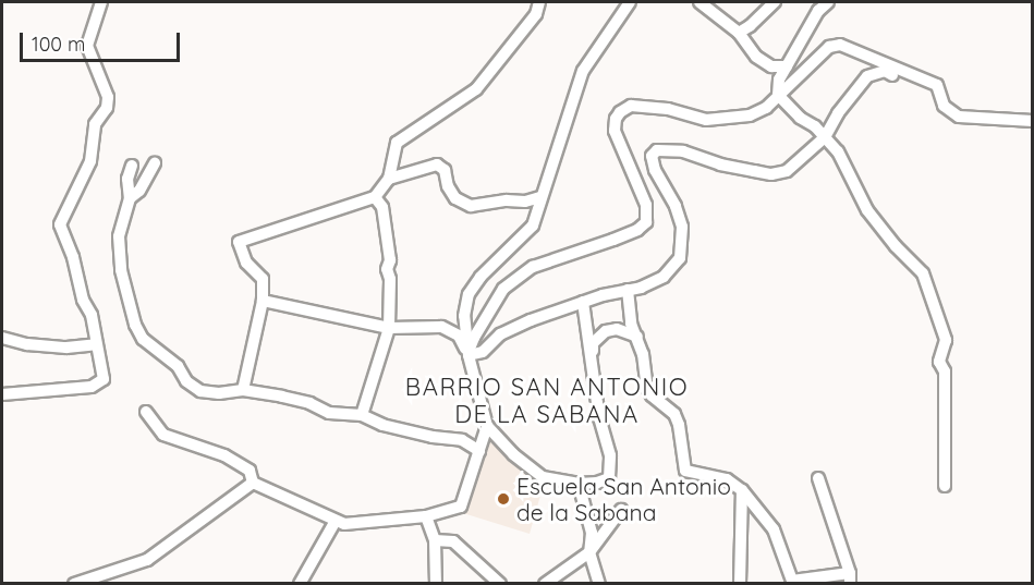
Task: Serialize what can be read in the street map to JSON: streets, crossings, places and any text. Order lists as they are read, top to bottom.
{
  "districts": ["BARRIO SAN ANTONIO DE LA SABANA"],
  "places": ["Escuela San Antonio de la Sabana"],
  "scale_bar": "100 m"
}
